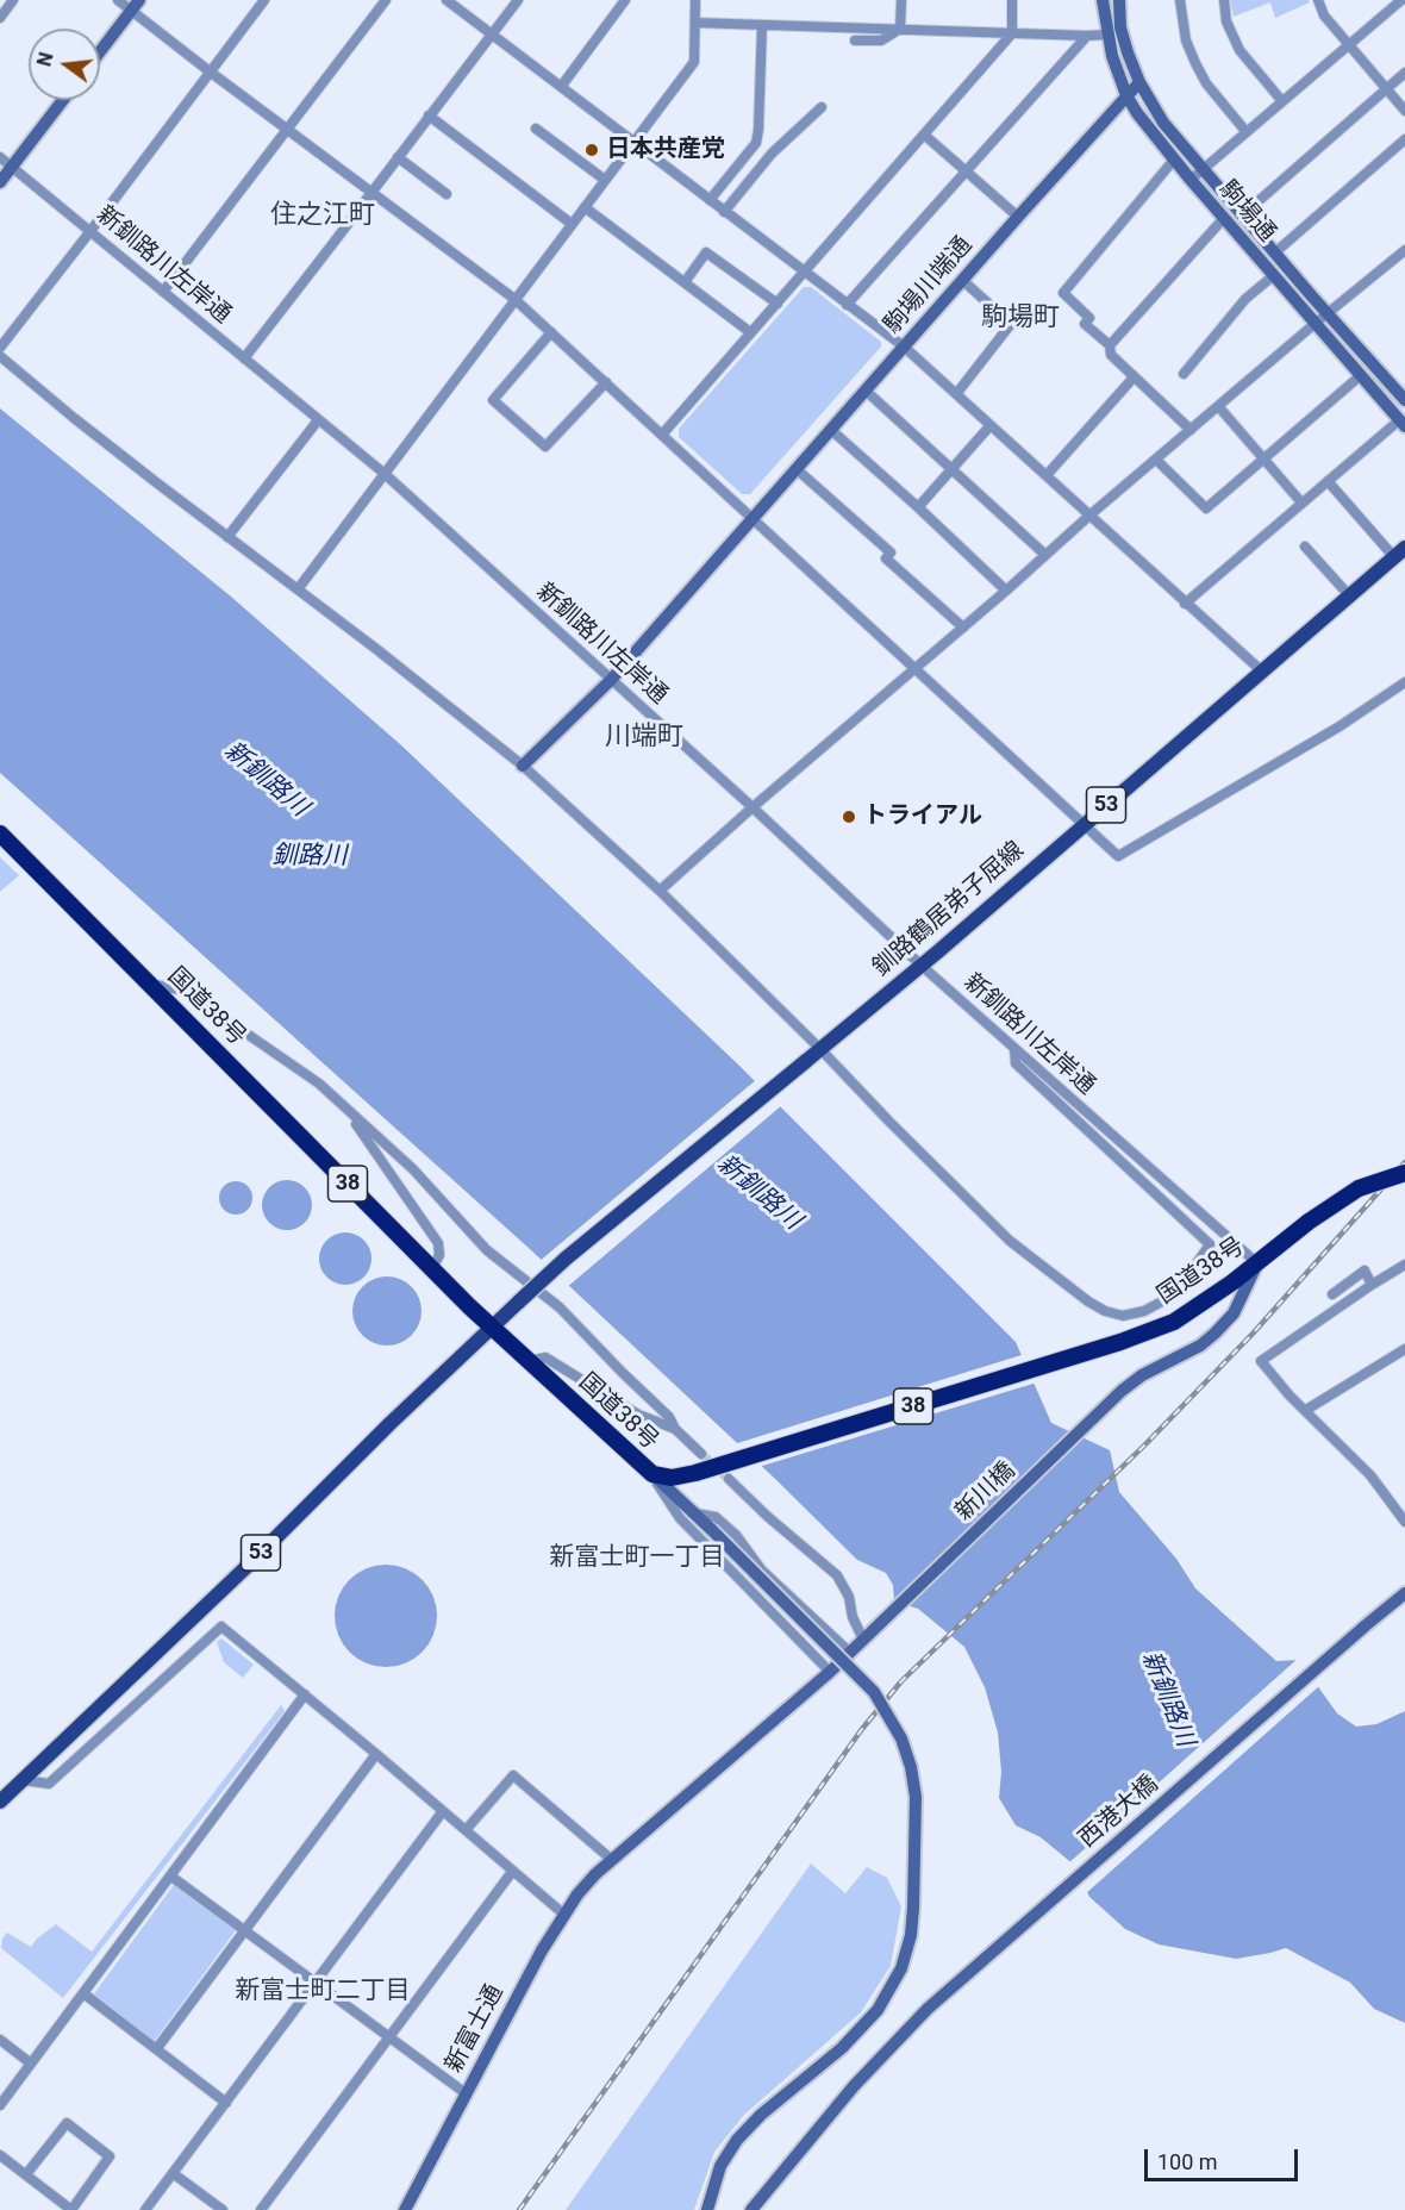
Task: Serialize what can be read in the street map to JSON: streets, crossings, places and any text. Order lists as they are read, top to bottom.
{
  "streets": {
    "highway": ["国道38号", "38"],
    "main road": ["53", "釧路鶴居弟子屈線"],
    "street": [
      "駒場通",
      "新釧路川左岸通",
      "駒場川端通",
      "新川橋",
      "西港大橋",
      "新富士通"
    ]
  },
  "crossings": [
    ["駒場通", "駒場川端通"],
    ["新釧路川左岸通", "駒場川端通"],
    ["新釧路川左岸通", "釧路鶴居弟子屈線"],
    ["新釧路川左岸通", "国道38号"],
    ["新釧路川左岸通", "新川橋"],
    ["53", "釧路鶴居弟子屈線"],
    ["53", "国道38号"],
    ["釧路鶴居弟子屈線", "国道38号"],
    ["国道38号", "新川橋"],
    ["新川橋", "新富士通"]
  ],
  "districts": [
    "住之江町",
    "駒場町",
    "川端町",
    "新富士町一丁目",
    "新富士町二丁目"
  ],
  "water": ["新釧路川", "釧路川"],
  "places": ["日本共産党", "トライアル"],
  "scale_bar": "100 m",
  "north": "left"
}
